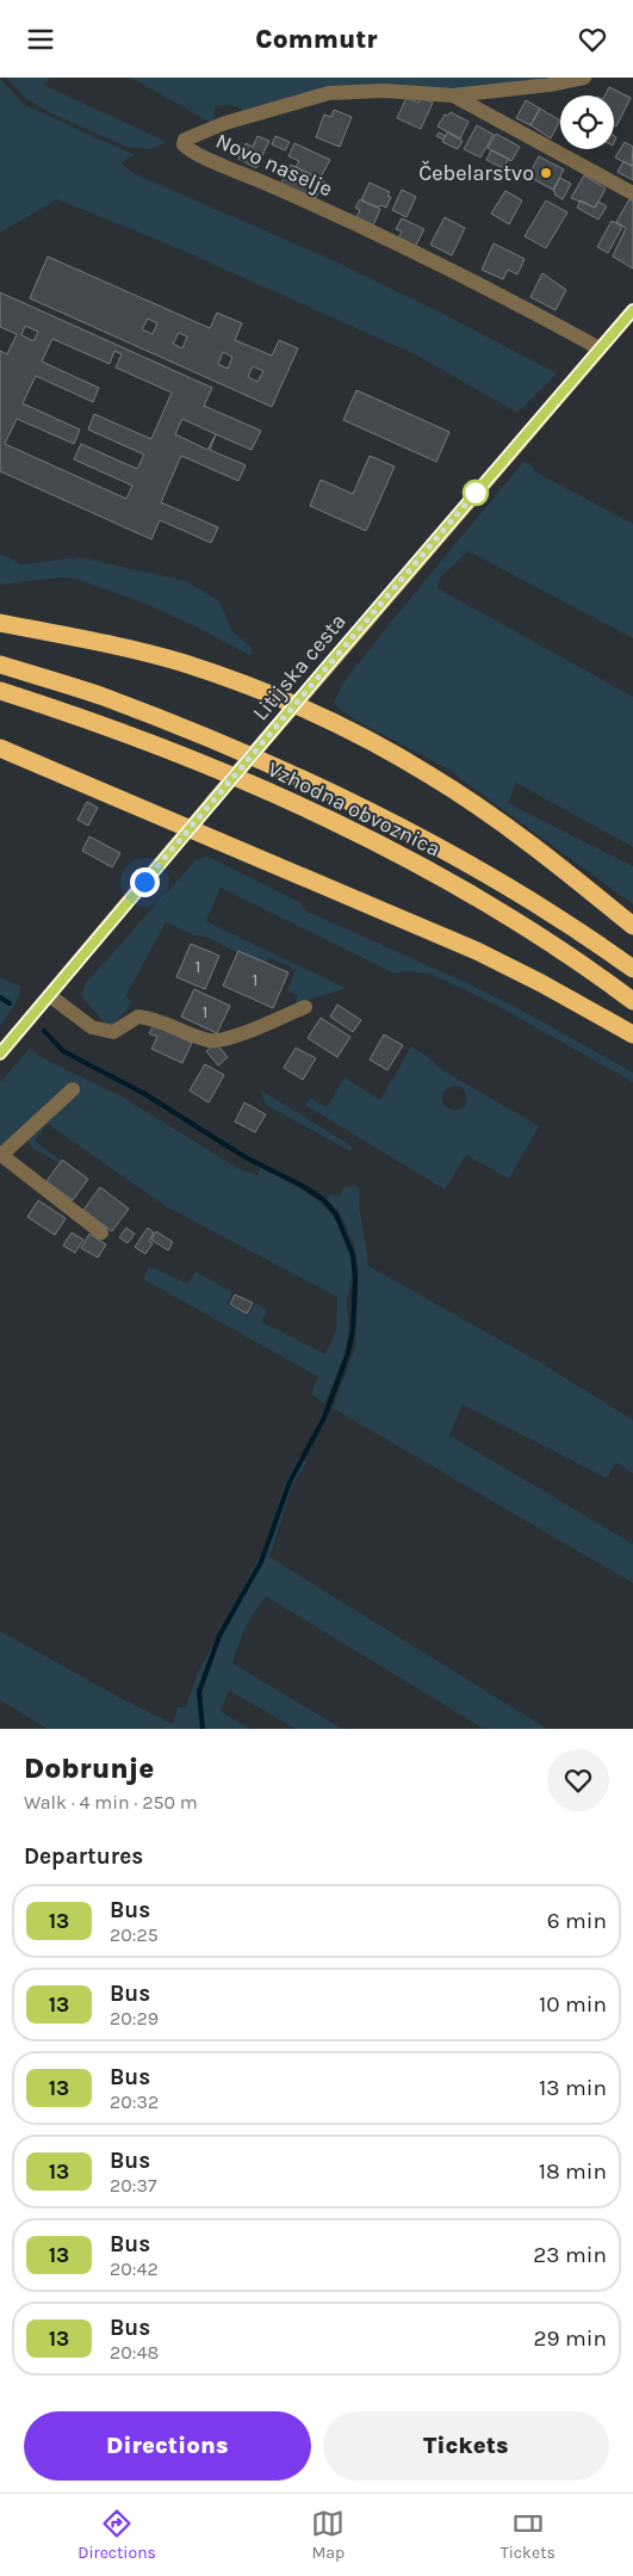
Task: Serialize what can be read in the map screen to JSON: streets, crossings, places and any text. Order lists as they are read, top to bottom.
{
  "streets": {
    "highway": ["Vzhodna obvoznica"],
    "main road": ["Litijska cesta"],
    "street": ["Novo naselje"]
  },
  "crossings": [
    ["Novo naselje", "Litijska cesta"]
  ],
  "places": ["Čebelarstvo"],
  "lines": ["bus line 13"],
  "house_numbers": ["1", "1", "1"],
  "page": {
    "header": "Commutr",
    "heading": [
      ["Dobrunje", "Walk · 4 min · 250 m"],
      "Departures"
    ],
    "list": [
      {
        "mark": "13",
        "name": "Bus",
        "note": "20:25",
        "value": "6 min"
      },
      {
        "mark": "13",
        "name": "Bus",
        "note": "20:29",
        "value": "10 min"
      },
      {
        "mark": "13",
        "name": "Bus",
        "note": "20:32",
        "value": "13 min"
      },
      {
        "mark": "13",
        "name": "Bus",
        "note": "20:37",
        "value": "18 min"
      },
      {
        "mark": "13",
        "name": "Bus",
        "note": "20:42",
        "value": "23 min"
      },
      {
        "mark": "13",
        "name": "Bus",
        "note": "20:48",
        "value": "29 min"
      }
    ],
    "buttons": ["Directions", "Tickets"],
    "tabs": ["Directions", "Map", "Tickets"]
  }
}
